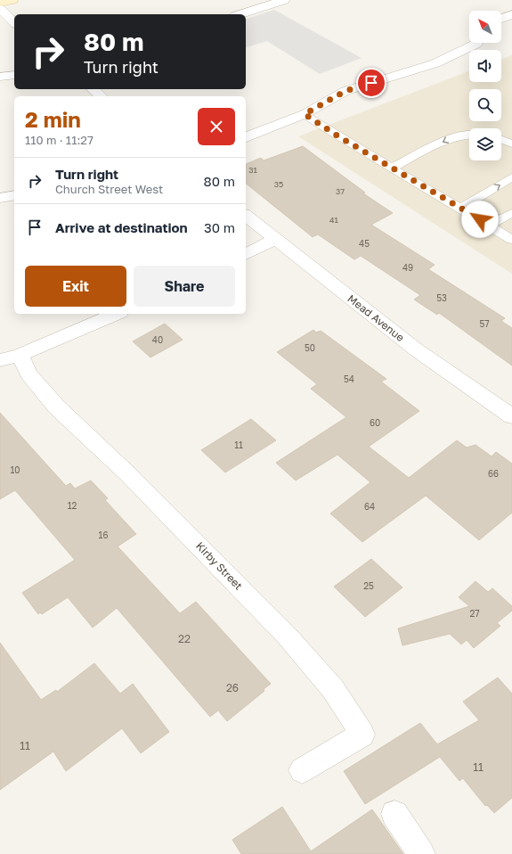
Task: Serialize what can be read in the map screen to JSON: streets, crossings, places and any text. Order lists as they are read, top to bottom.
{
  "streets": {
    "street": ["Mead Avenue", "Kirby Street"]
  },
  "house_numbers": [
    "31",
    "35",
    "37",
    "41",
    "45",
    "49",
    "53",
    "57",
    "40",
    "50",
    "54",
    "60",
    "11",
    "10",
    "66",
    "12",
    "64",
    "16",
    "25",
    "27",
    "22",
    "26",
    "11",
    "11"
  ],
  "north": "top left",
  "page": {
    "turn": ["80 m", "Turn right"],
    "heading": ["2 min", "110 m · 11:27"],
    "list": [
      {
        "name": "Turn right",
        "note": "Church Street West",
        "value": "80 m"
      },
      {
        "name": "Arrive at destination",
        "value": "30 m"
      }
    ],
    "buttons": ["Exit", "Share"]
  }
}
